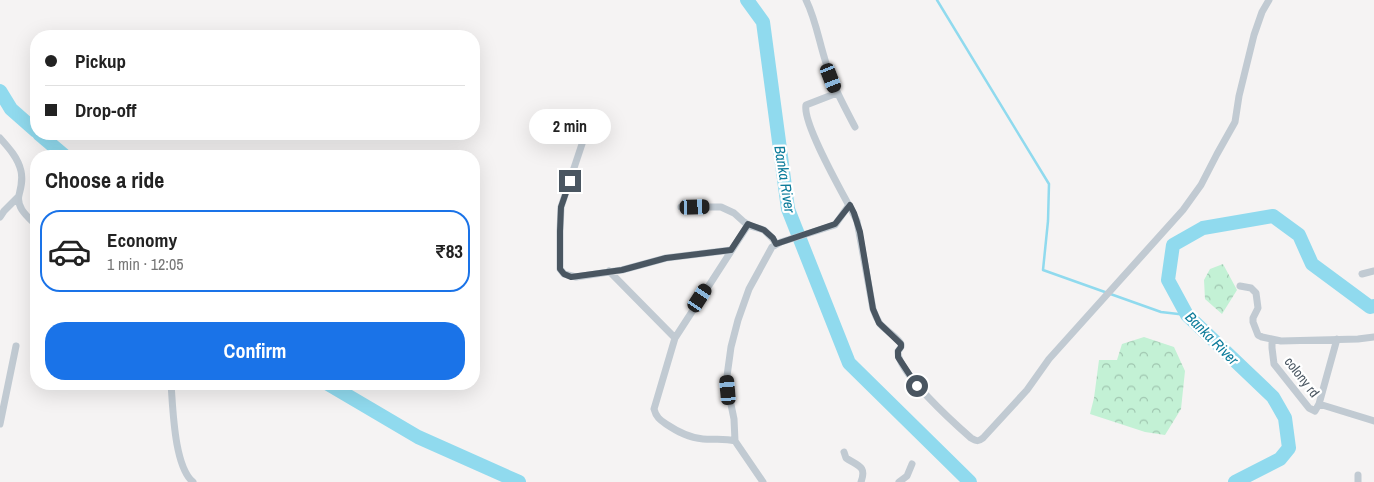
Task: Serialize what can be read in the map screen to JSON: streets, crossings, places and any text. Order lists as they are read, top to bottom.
{
  "streets": {
    "street": ["colony rd"]
  },
  "water": ["Banka River"],
  "page": {
    "banner": ["Pickup", "Drop-off"],
    "bubble": "2 min",
    "heading": "Choose a ride",
    "list": [
      {
        "name": "Economy",
        "note": "1 min · 12:05",
        "value": "₹83"
      }
    ],
    "buttons": "Confirm"
  }
}
